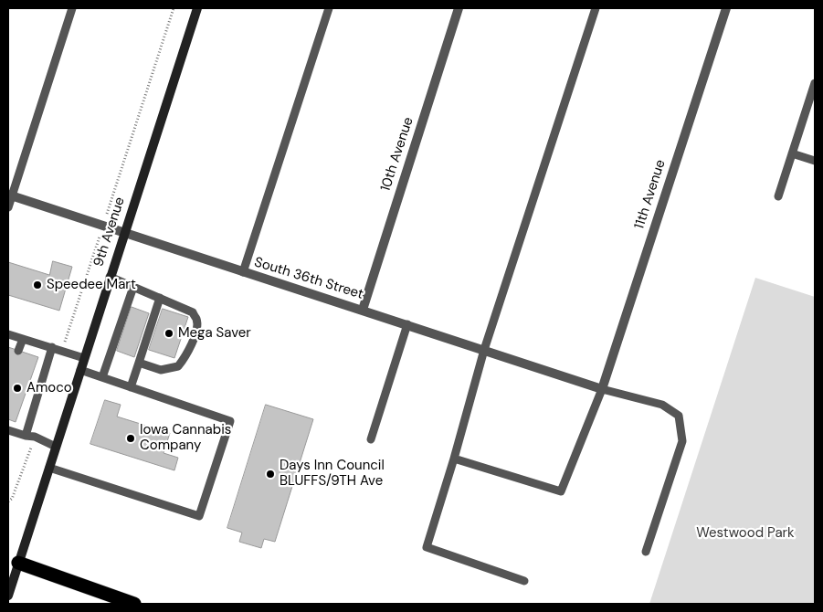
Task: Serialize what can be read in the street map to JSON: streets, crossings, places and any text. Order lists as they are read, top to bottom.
{
  "streets": {
    "main road": ["9th Avenue"],
    "street": ["10th Avenue", "11th Avenue", "South 36th Street"]
  },
  "crossings": [
    ["10th Avenue", "South 36th Street"],
    ["11th Avenue", "South 36th Street"],
    ["9th Avenue", "South 36th Street"]
  ],
  "parks": ["Westwood Park"],
  "places": [
    "Speedee Mart",
    "Mega Saver",
    "Amoco",
    "Iowa Cannabis Company",
    "Days Inn Council BLUFFS/9TH Ave"
  ]
}
